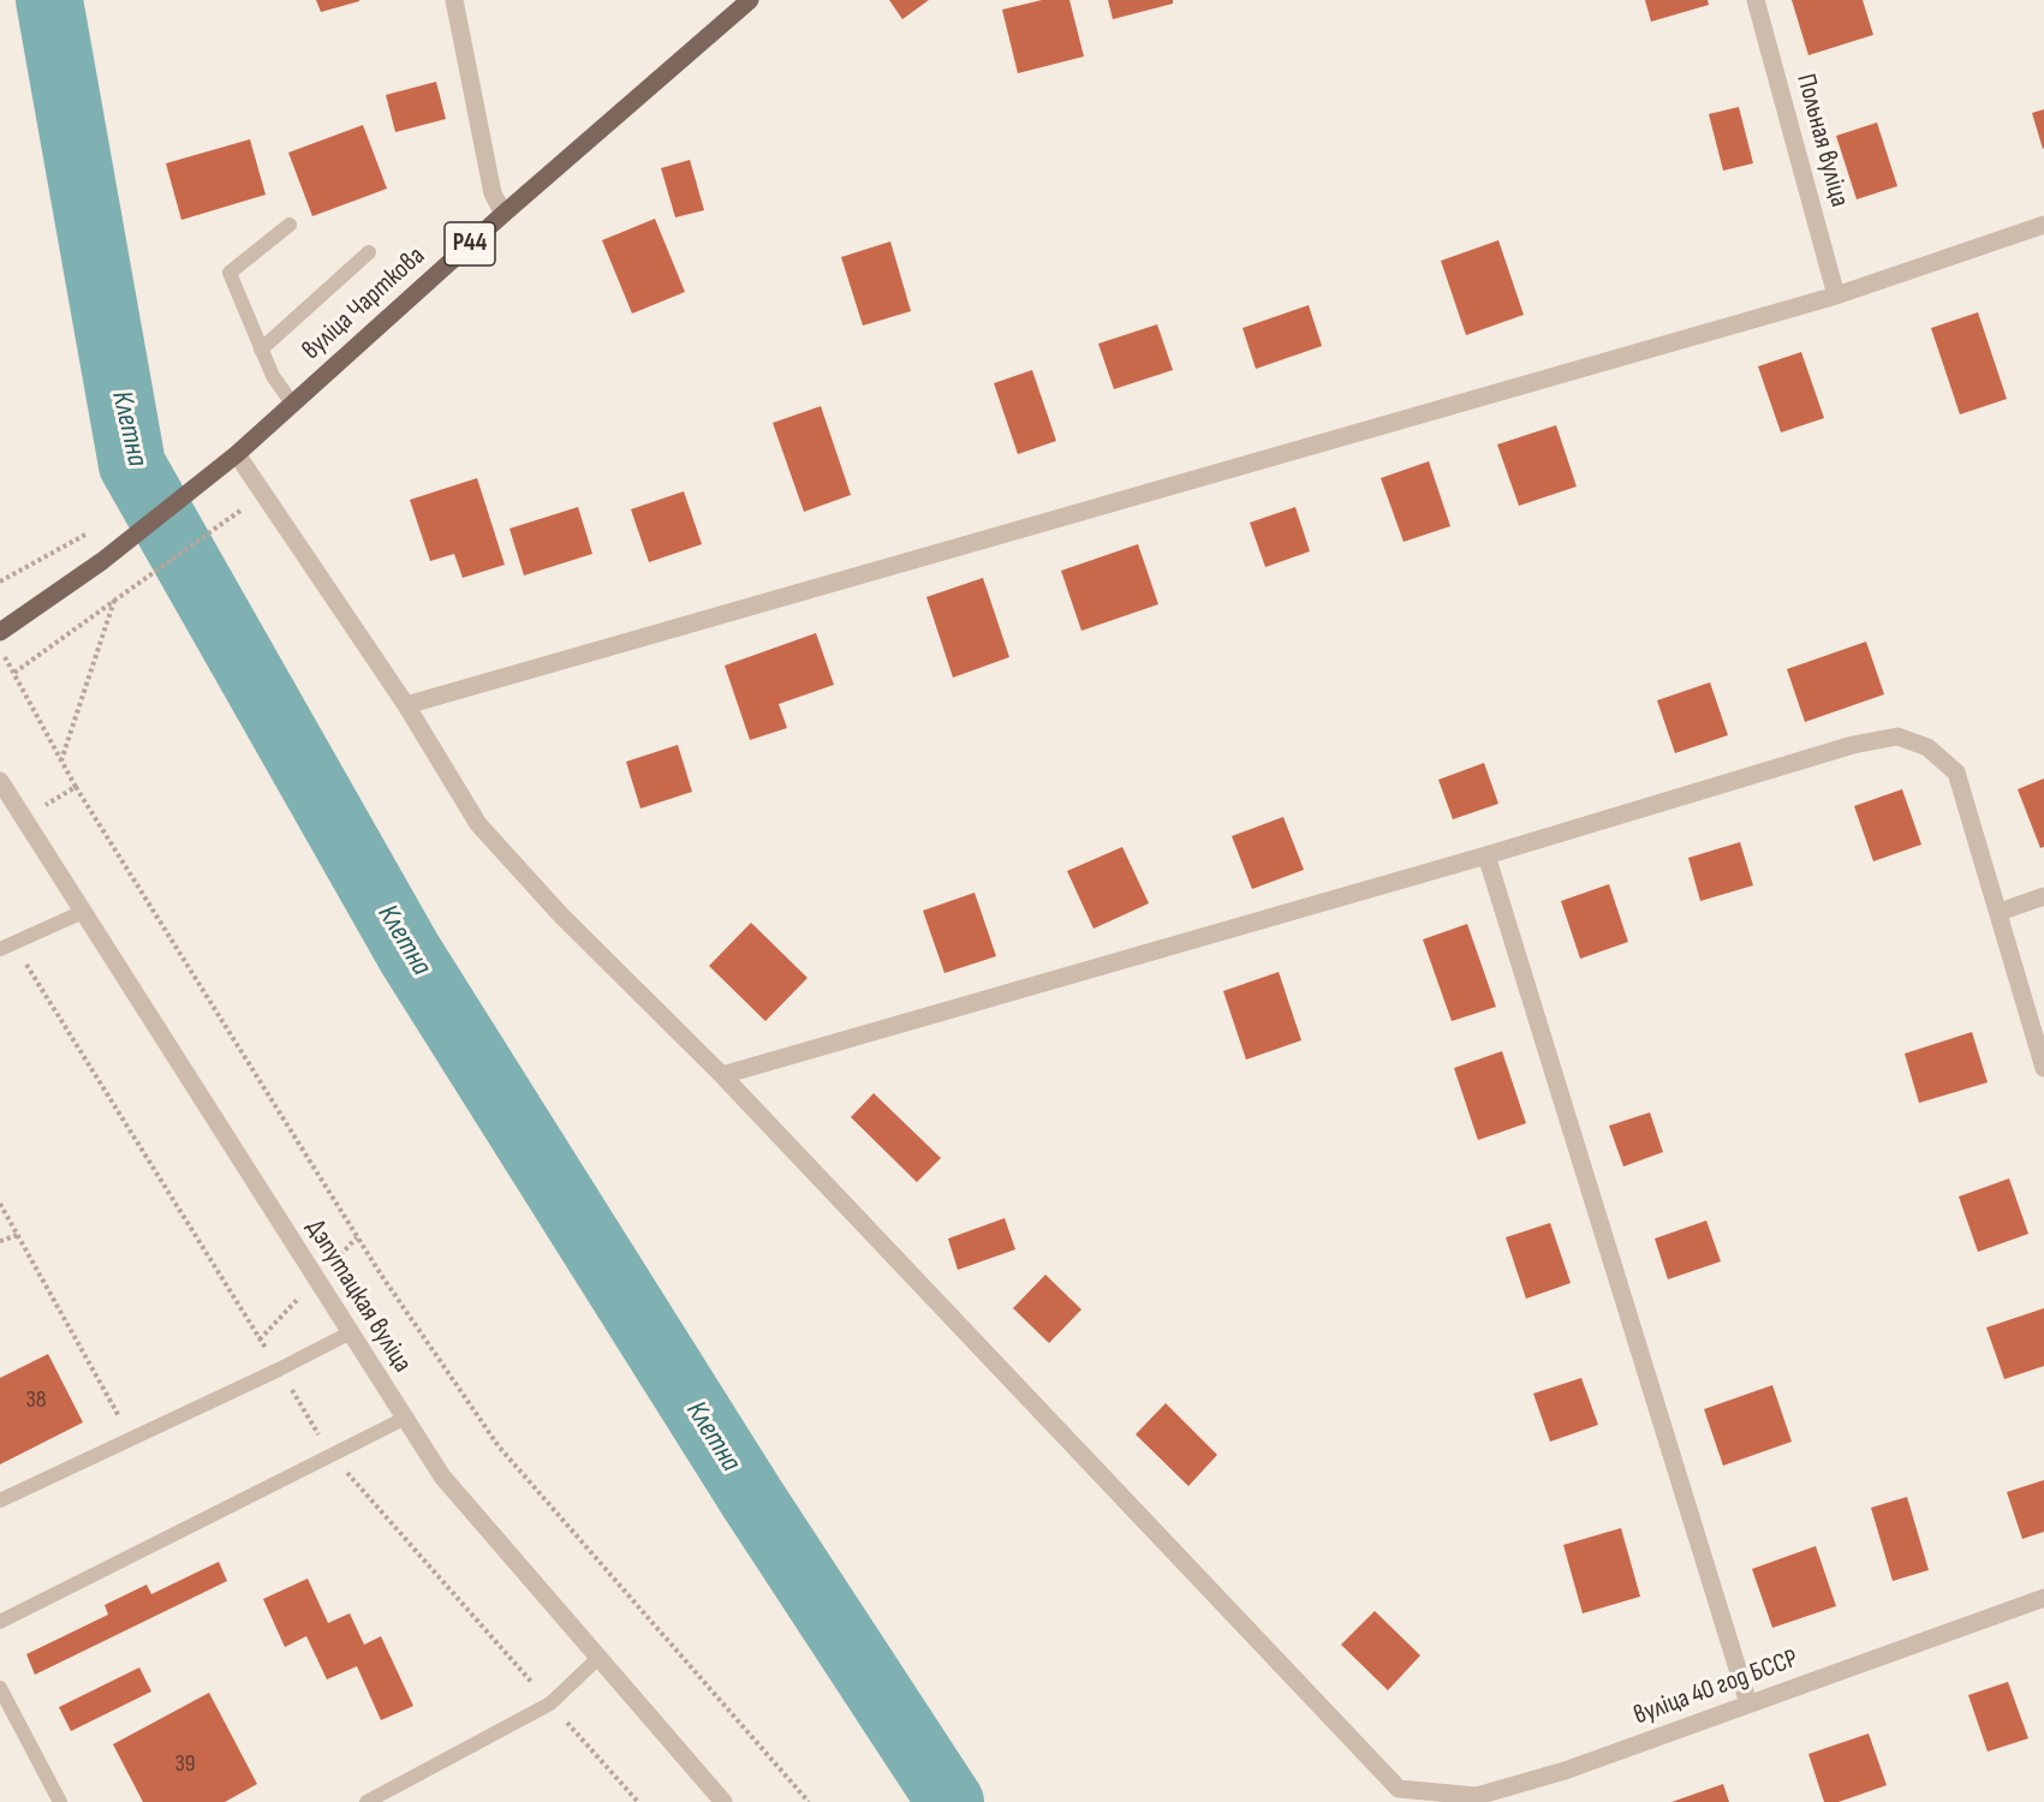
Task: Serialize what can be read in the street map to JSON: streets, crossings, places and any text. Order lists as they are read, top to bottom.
{
  "streets": {
    "main road": ["Р44", "вуліца Чарткова"],
    "street": ["Польная вуліца", "Дэпутацкая вуліца", "вуліца 40 год БССР"]
  },
  "water": ["Клетна"],
  "house_numbers": ["38", "39"]
}
